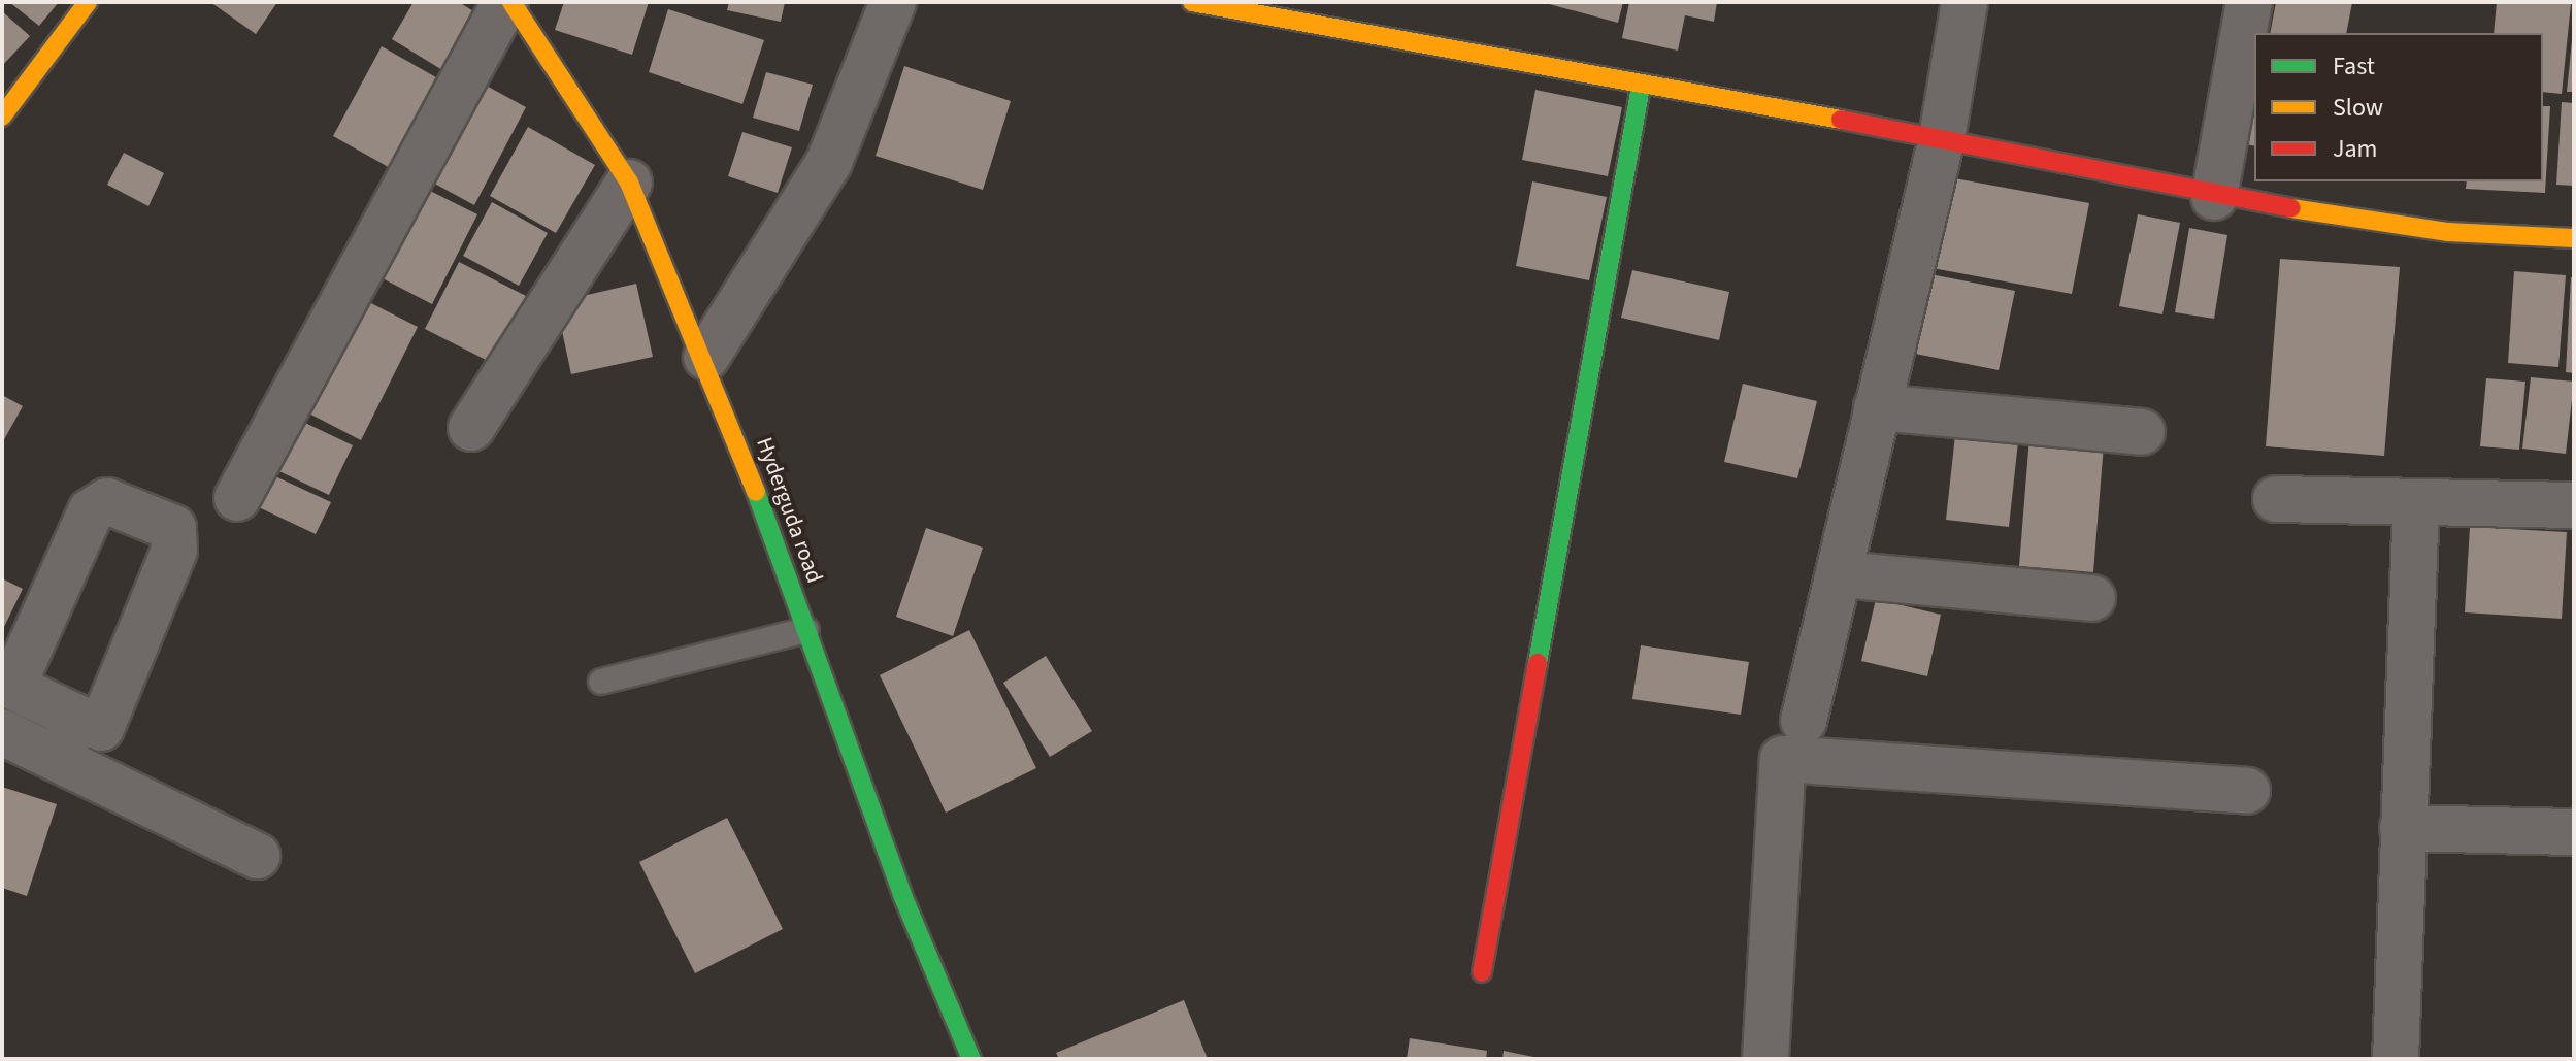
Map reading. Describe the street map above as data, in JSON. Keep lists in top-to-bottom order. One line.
{"streets":{"street":["Hyderguda road"]},"legend":["Fast","Slow","Jam"]}
